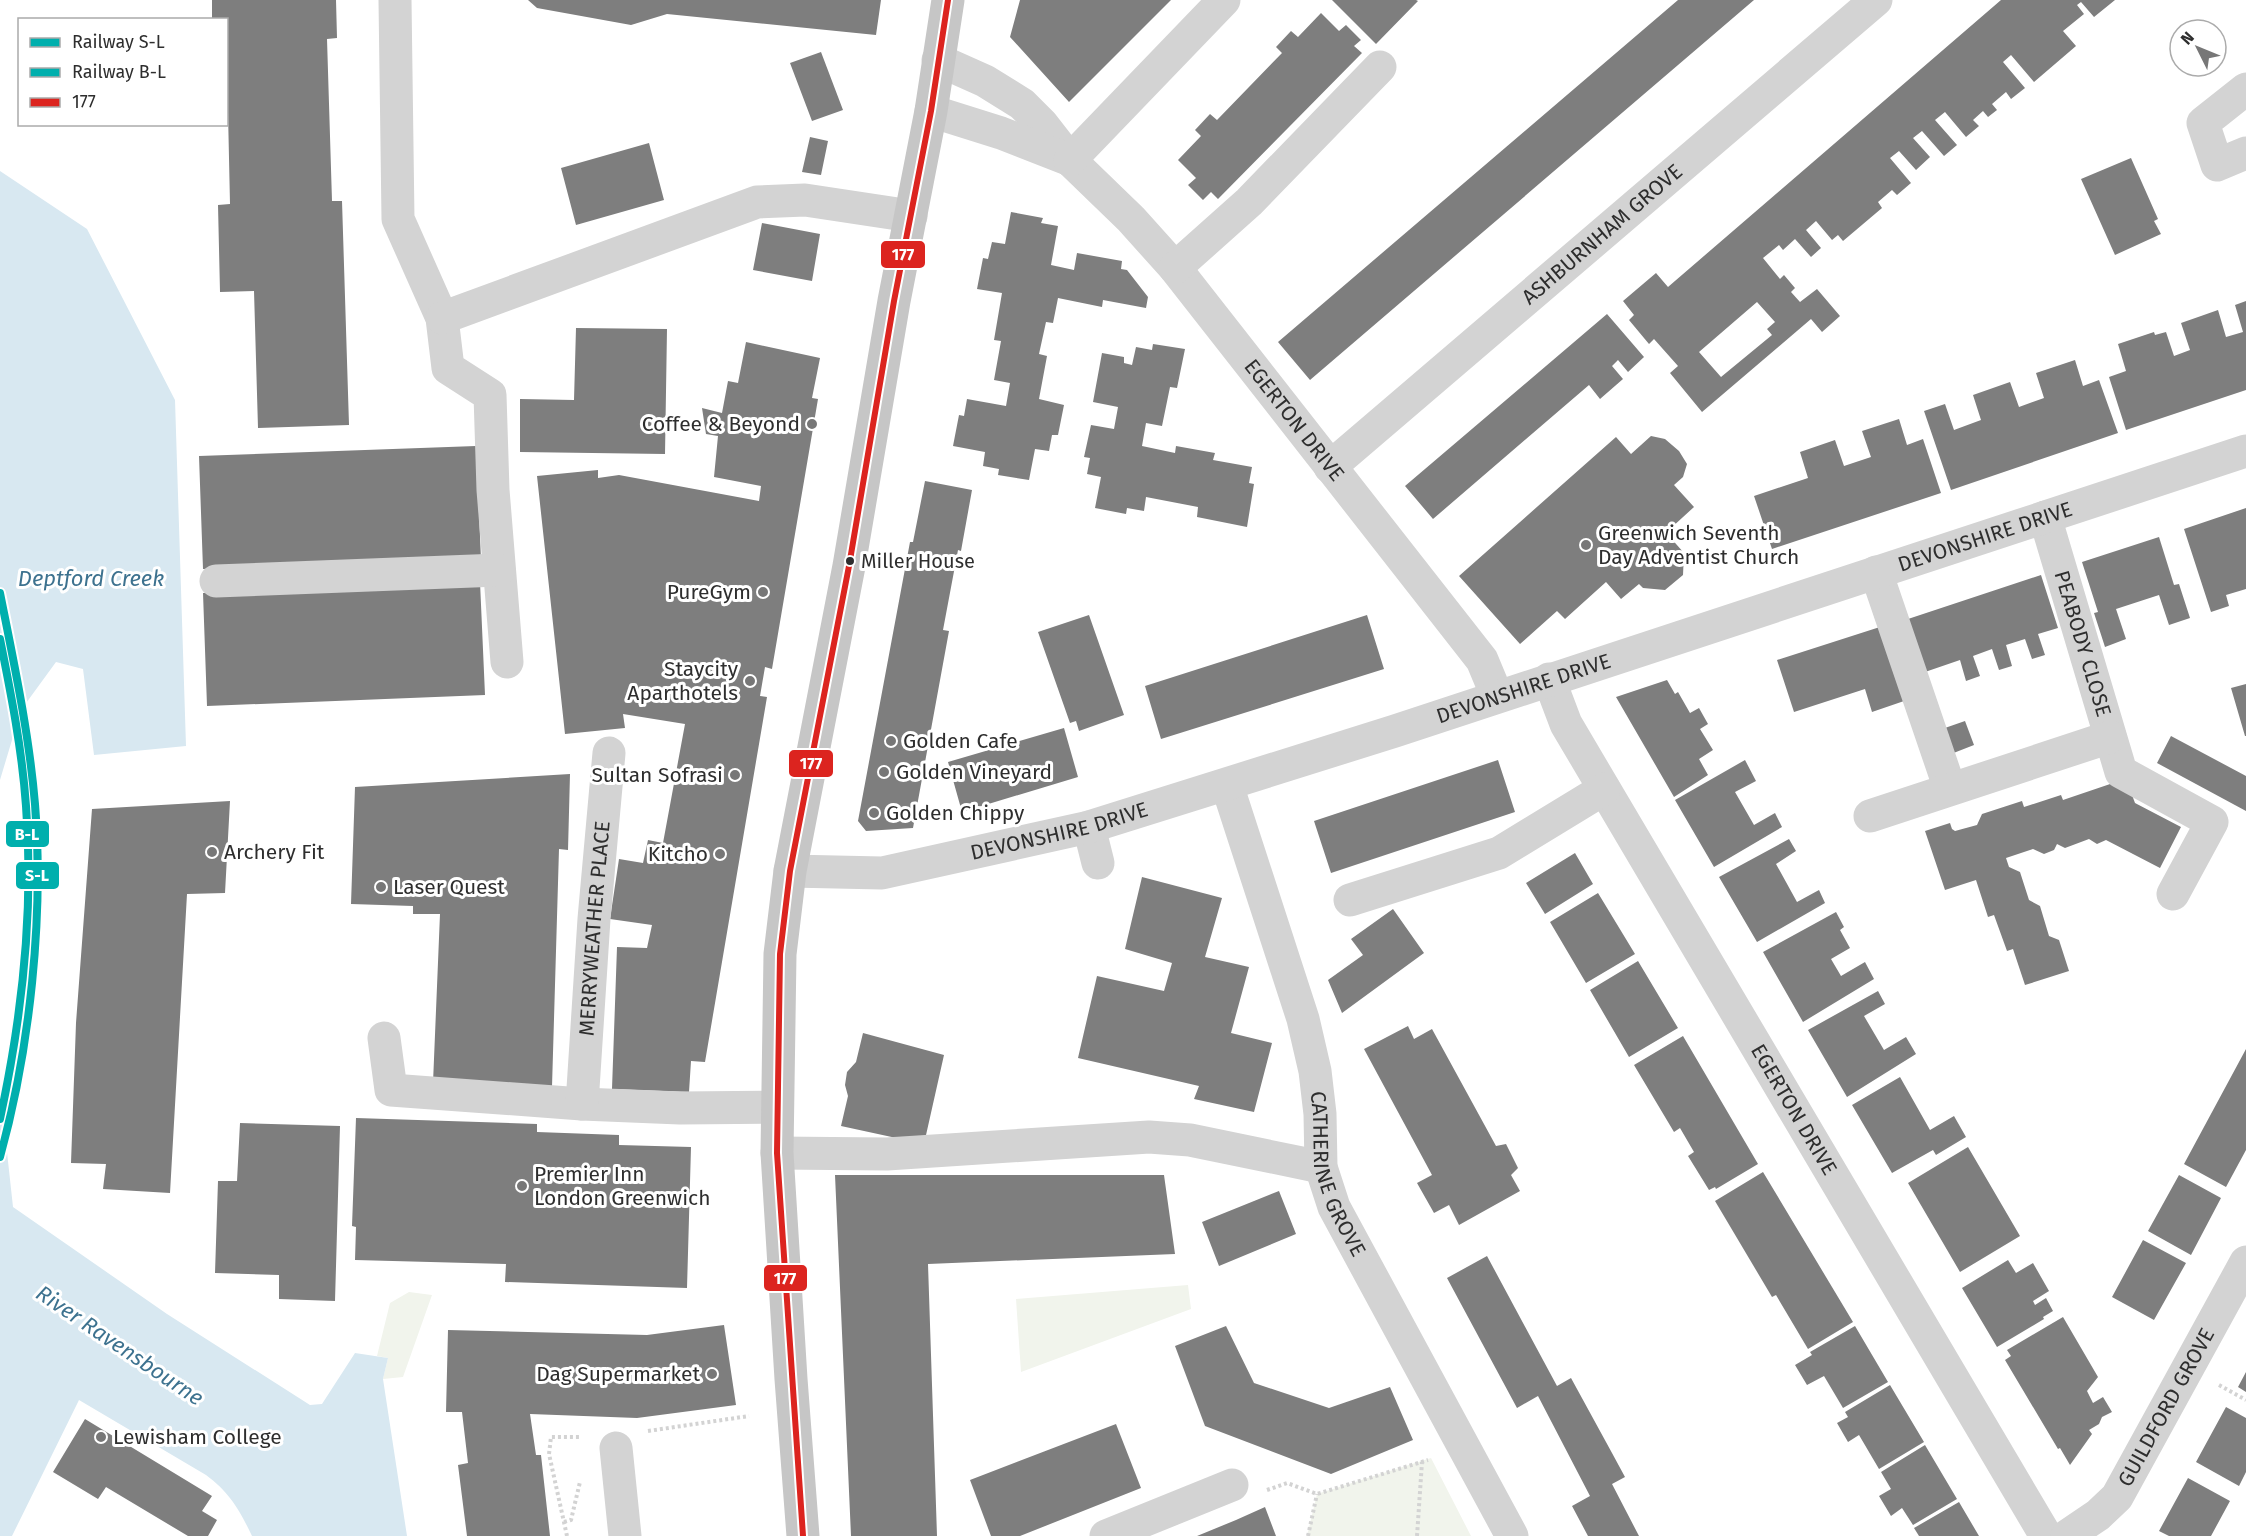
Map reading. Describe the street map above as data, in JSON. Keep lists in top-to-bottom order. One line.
{"streets":{"street":["ASHBURNHAM GROVE","EGERTON DRIVE","DEVONSHIRE DRIVE","PEABODY CLOSE","MERRYWEATHER PLACE","CATHERINE GROVE","GUILDFORD GROVE"]},"crossings":[["ASHBURNHAM GROVE","EGERTON DRIVE"],["EGERTON DRIVE","DEVONSHIRE DRIVE"],["DEVONSHIRE DRIVE","PEABODY CLOSE"],["DEVONSHIRE DRIVE","CATHERINE GROVE"]],"water":["Deptford Creek","River Ravensbourne"],"places":["Coffee & Beyond","Greenwich Seventh Day Adventist Church","Miller House","PureGym","Staycity Aparthotels","Golden Cafe","Golden Vineyard","Sultan Sofrasi","Golden Chippy","Archery Fit","Kitcho","Laser Quest","Premier Inn London Greenwich","Dag Supermarket","Lewisham College"],"lines":["transit line 177","rail line S-L","rail line B-L"],"legend":["Railway S-L","Railway B-L","177"],"north":"top left"}
